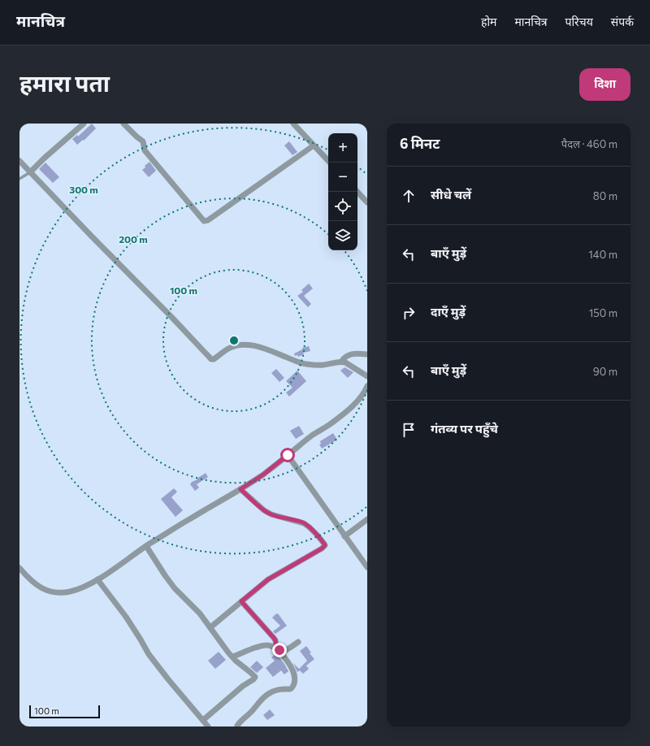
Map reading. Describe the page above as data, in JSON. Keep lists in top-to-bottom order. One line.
{"scale_bar":"100 m","page":{"header":"मानचित्र","nav":["होम","मानचित्र","परिचय","संपर्क"],"buttons":"दिशा","title":"हमारा पता","heading":["6 मिनट","पैदल · 460 m"],"map_buttons":["+","−"],"list":[["सीधे चलें","80 m"],["बाएँ मुड़ें","140 m"],["दाएँ मुड़ें","150 m"],["बाएँ मुड़ें","90 m"],"गंतव्य पर पहुँचे"],"scale":"100 m"},"rings":["300 m","200 m","100 m"]}
